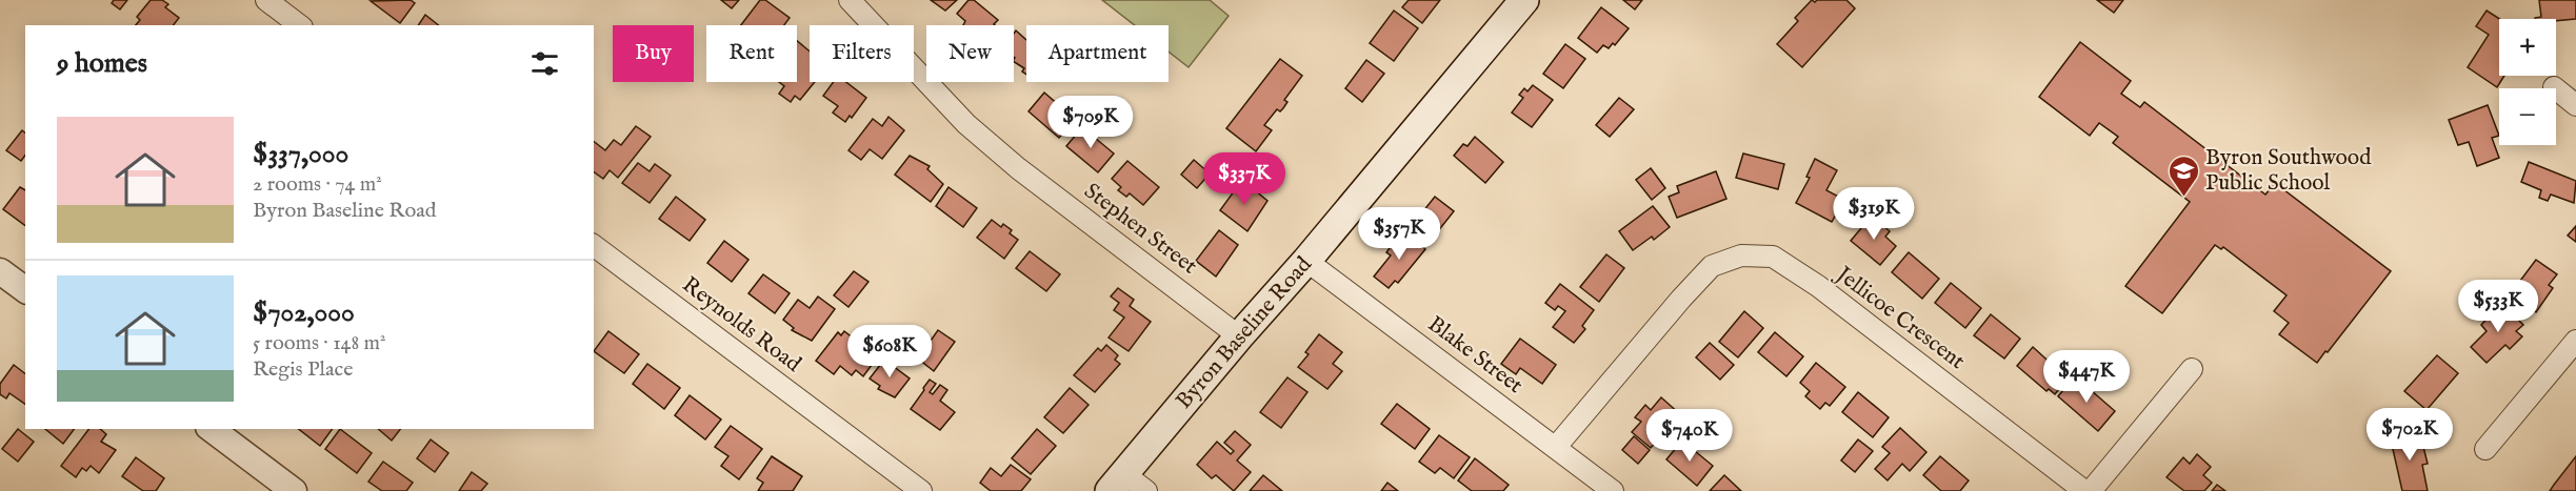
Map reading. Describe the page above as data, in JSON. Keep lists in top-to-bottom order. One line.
{"streets":{"main road":["Byron Baseline Road"],"street":["Stephen Street","Jellicoe Crescent","Reynolds Road","Blake Street"]},"crossings":[["Stephen Street","Byron Baseline Road"],["Jellicoe Crescent","Blake Street"],["Byron Baseline Road","Blake Street"]],"places":{"school or university":["Byron Southwood Public School"]},"page":{"map_buttons":["+","−"],"chip":["Buy","Rent","Filters","New","Apartment"],"heading":"9 homes","price":["$709K","$337K","$319K","$357K","$533K","$608K","$447K","$702K","$740K"],"list":[{"name":"$337,000","note":"2 rooms · 74 m² · Byron Baseline Road"},{"name":"$702,000","note":"5 rooms · 148 m² · Regis Place"}]}}
